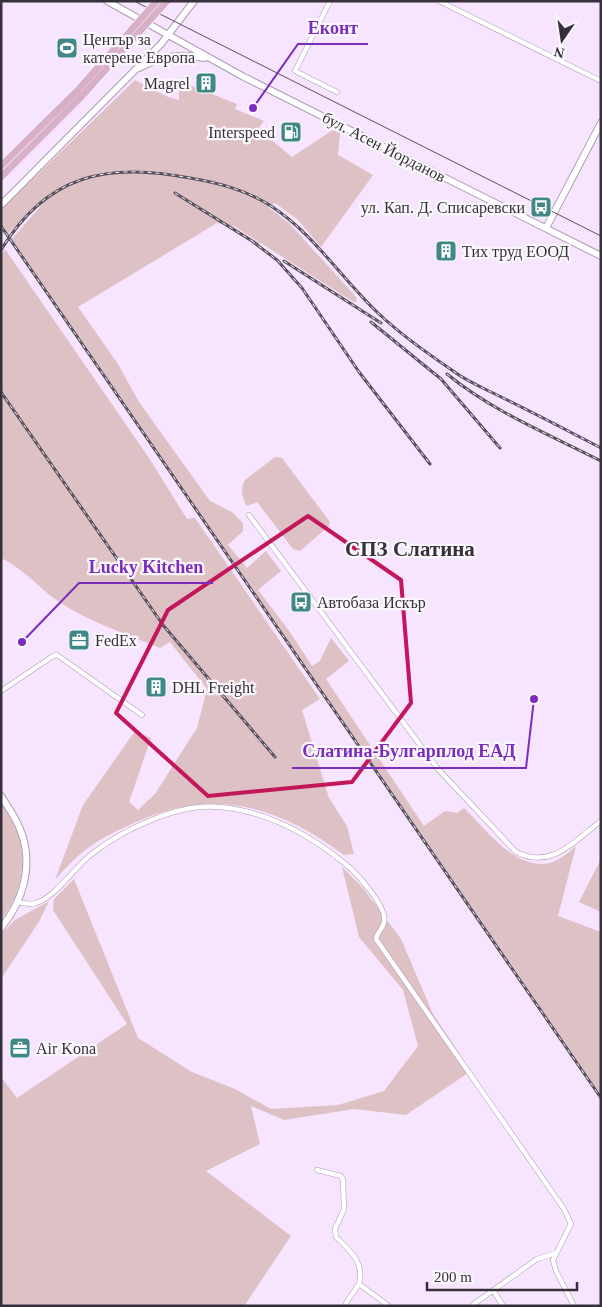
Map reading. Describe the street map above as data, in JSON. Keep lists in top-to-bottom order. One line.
{"streets":{"main road":["бул. Асен Йорданов"]},"districts":["СПЗ Слатина"],"places":{"sports":["Център за катерене Европа"],"building":["Magrel","Тих труд ЕООД","DHL Freight"],"other":["Еконт","Lucky Kitchen","Слатина-Булгарплод ЕАД"],"fuel station":["Interspeed"],"bus stop":["ул. Кап. Д. Списаревски","Автобаза Искър"],"office":["FedEx","Air Kona"]},"scale_bar":"200 m","north":"bottom"}
